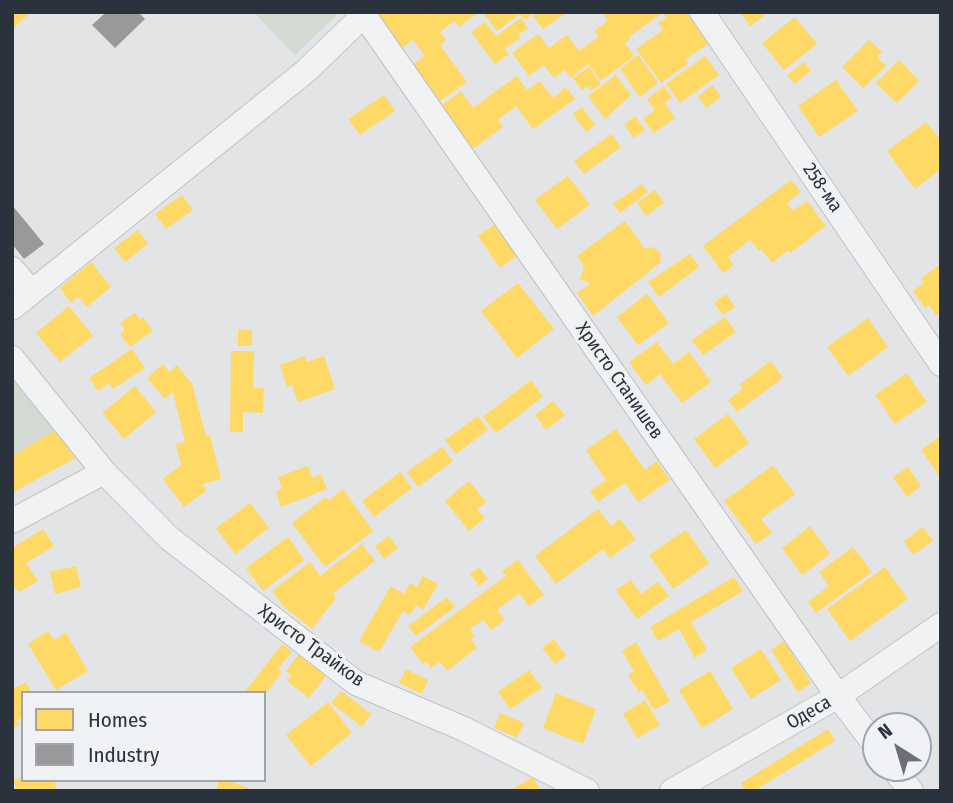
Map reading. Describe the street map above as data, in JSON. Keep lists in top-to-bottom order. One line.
{"streets":{"street":["258-ма","Христо Станишев","Христо Трайков","Одеса"]},"crossings":[["Христо Станишев","Одеса"]],"legend":["Homes","Industry"],"north":"top left"}
